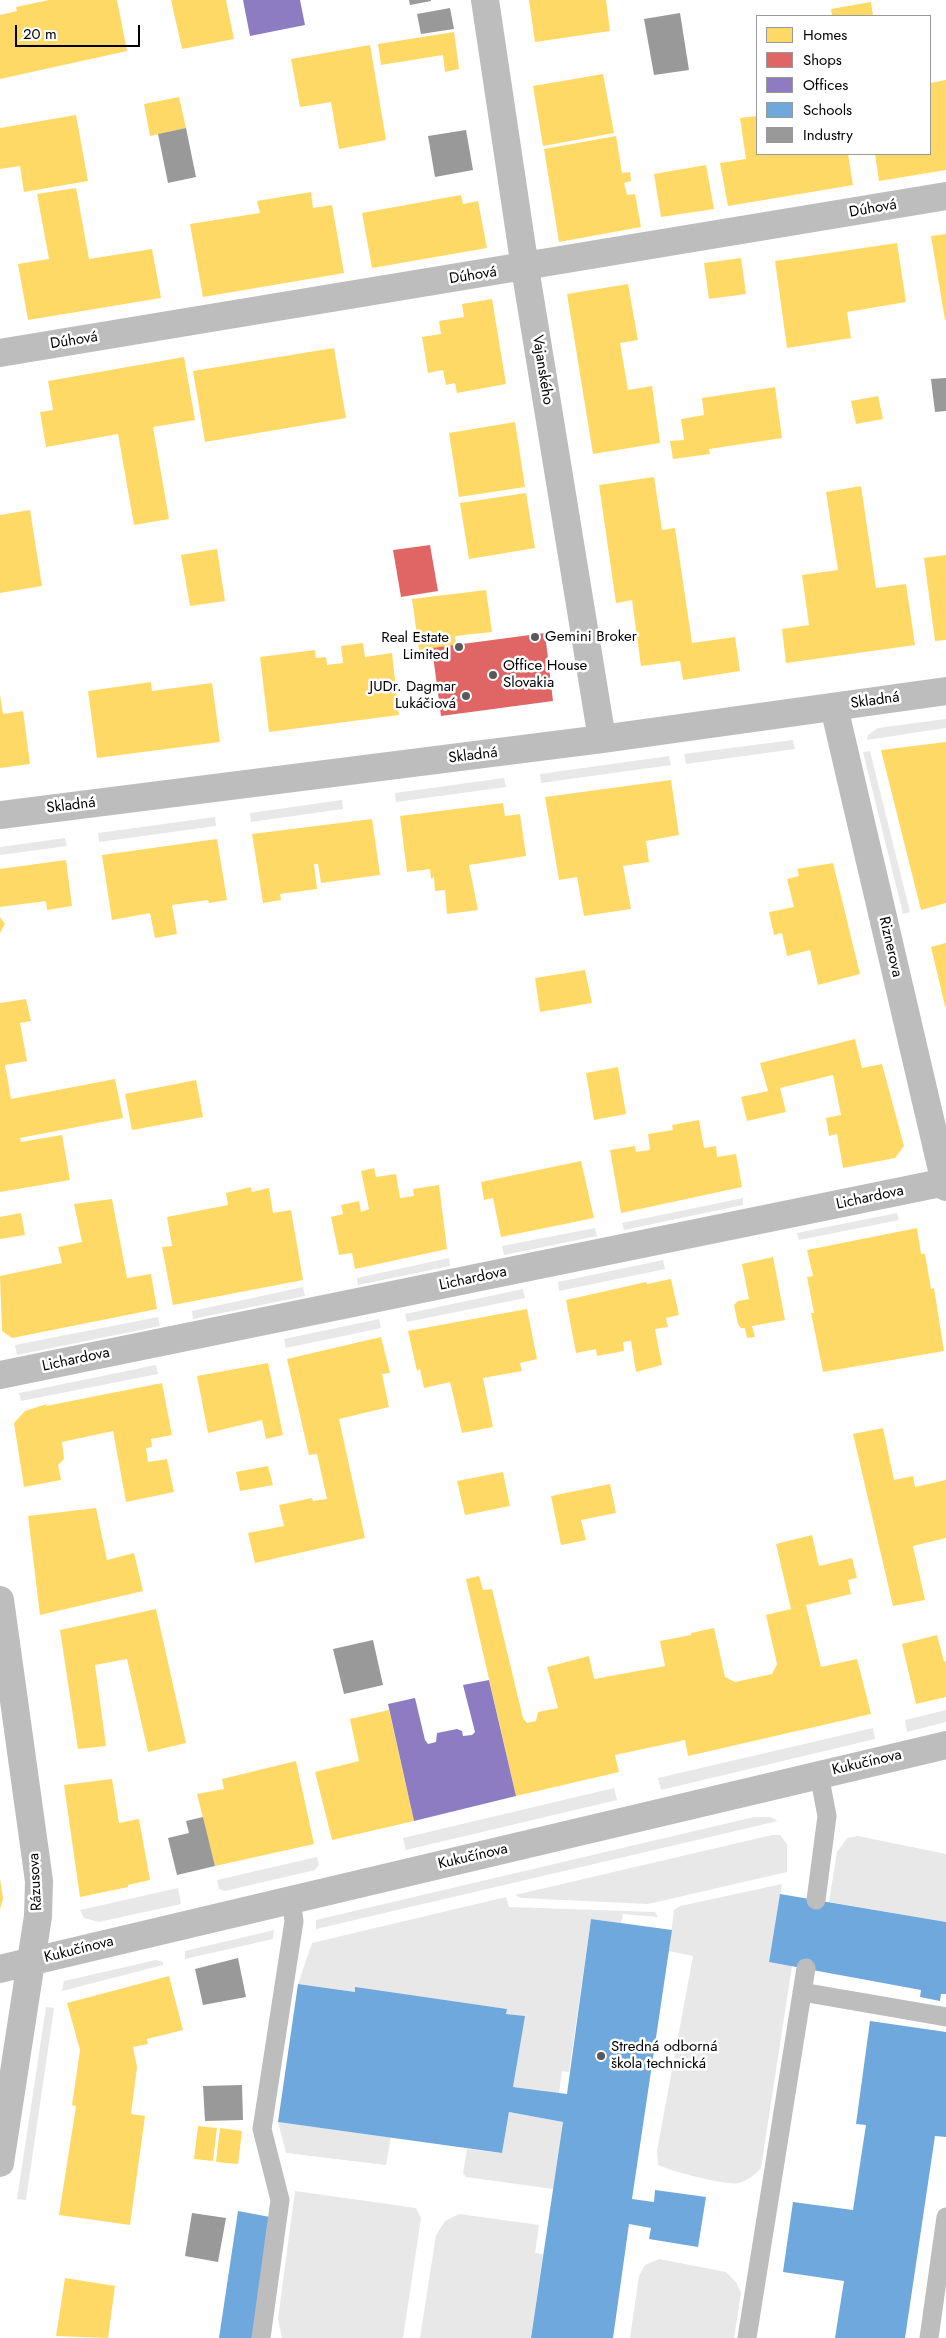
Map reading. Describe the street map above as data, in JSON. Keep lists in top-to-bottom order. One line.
{"streets":{"street":["Dúhová","Vajanského","Skladná","Riznerova","Lichardova","Kukučínova","Rázusova"]},"crossings":[["Dúhová","Vajanského"],["Vajanského","Skladná"],["Skladná","Riznerova"],["Riznerova","Lichardova"],["Kukučínova","Rázusova"]],"places":["Gemini Broker","Real Estate Limited","Office House Slovakia","JUDr. Dagmar Lukáčiová","Stredná odborná škola technická"],"legend":["Homes","Shops","Offices","Schools","Industry"],"scale_bar":"20 m"}
